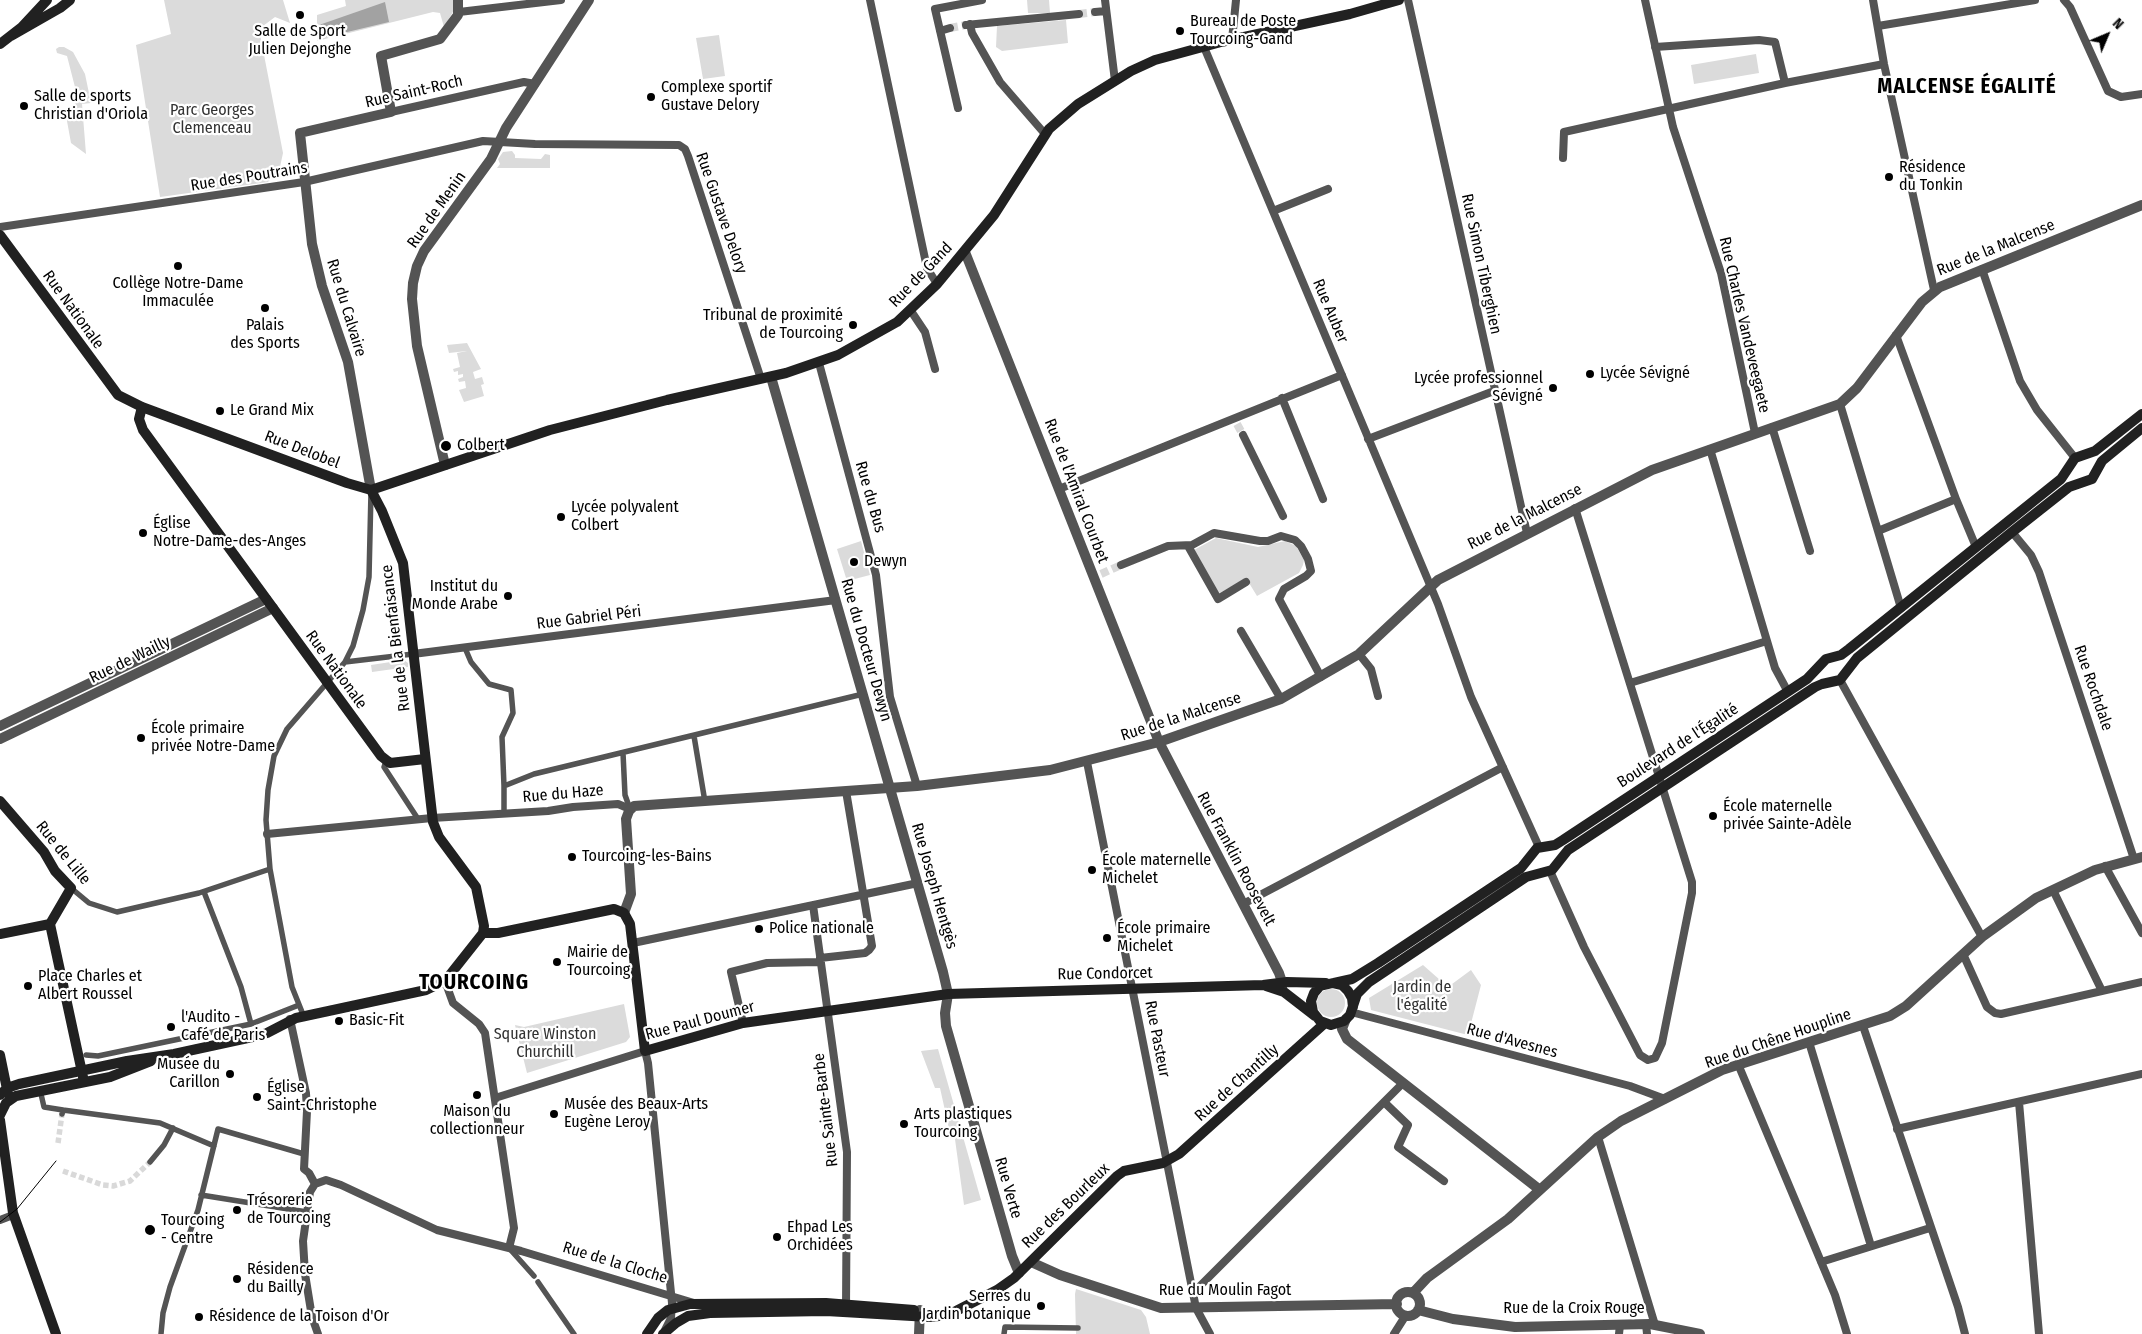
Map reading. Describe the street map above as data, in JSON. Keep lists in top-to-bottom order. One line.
{"streets":{"main road":["Rue de Gand","Rue Nationale","Rue Delobel","Rue de la Bienfaisance","Boulevard de l'Égalité","Rue de Lille","Rue Condorcet","Rue Paul Doumer","Rue de Chantilly","Rue des Bourleux","Rue de la Cloche"],"street":["Rue Saint-Roch","Rue des Poutrains","Rue de Menin","Rue Gustave Delory","Rue de la Malcense","Rue Simon Tiberghien","Rue du Calvaire","Rue Auber","Rue Charles Vandeveegaete","Rue de l'Amiral Courbet","Rue du Bus","Rue Gabriel Péri","Rue du Docteur Dewyn","Rue de Wailly","Rue Rochdale","Rue du Haze","Rue Franklin Roosevelt","Rue Joseph Hentgès","Rue Pasteur","Rue du Chêne Houpline","Rue d'Avesnes","Rue Sainte-Barbe","Rue Verte","Rue du Moulin Fagot","Rue de la Croix Rouge"]},"crossings":[["Rue Saint-Roch","Rue de Menin"],["Rue Saint-Roch","Rue du Calvaire"],["Rue des Poutrains","Rue de Menin"],["Rue des Poutrains","Rue Gustave Delory"],["Rue des Poutrains","Rue du Calvaire"],["Rue de Menin","Rue Gustave Delory"],["Rue de Menin","Rue de Gand"],["Rue Gustave Delory","Rue de Gand"],["Rue Gustave Delory","Rue du Docteur Dewyn"],["Rue de la Malcense","Rue Simon Tiberghien"],["Rue de la Malcense","Rue Auber"],["Rue de la Malcense","Rue Charles Vandeveegaete"],["Rue de la Malcense","Rue de l'Amiral Courbet"],["Rue de la Malcense","Rue du Bus"],["Rue de la Malcense","Rue du Docteur Dewyn"],["Rue de la Malcense","Rue du Haze"],["Rue de la Malcense","Rue Franklin Roosevelt"],["Rue de la Malcense","Rue Joseph Hentgès"],["Rue de la Malcense","Rue Pasteur"],["Rue de Gand","Rue du Calvaire"],["Rue de Gand","Rue Auber"],["Rue de Gand","Rue Delobel"],["Rue de Gand","Rue de l'Amiral Courbet"],["Rue de Gand","Rue du Bus"],["Rue de Gand","Rue de la Bienfaisance"],["Rue de Gand","Rue du Docteur Dewyn"],["Rue du Calvaire","Rue Delobel"],["Rue du Calvaire","Rue de la Bienfaisance"],["Rue Nationale","Rue Delobel"],["Rue Nationale","Rue de Wailly"],["Rue Auber","Boulevard de l'Égalité"],["Rue Delobel","Rue de la Bienfaisance"],["Rue de l'Amiral Courbet","Rue Franklin Roosevelt"],["Rue Gabriel Péri","Rue de la Bienfaisance"],["Rue Gabriel Péri","Rue du Docteur Dewyn"],["Rue du Docteur Dewyn","Rue du Haze"],["Rue du Docteur Dewyn","Rue Joseph Hentgès"],["Rue Rochdale","Rue du Chêne Houpline"],["Boulevard de l'Égalité","Rue Condorcet"],["Boulevard de l'Égalité","Rue d'Avesnes"],["Boulevard de l'Égalité","Rue de Chantilly"],["Rue du Haze","Rue Joseph Hentgès"],["Rue Franklin Roosevelt","Rue Condorcet"],["Rue Joseph Hentgès","Rue Condorcet"],["Rue Joseph Hentgès","Rue Paul Doumer"],["Rue Joseph Hentgès","Rue Verte"],["Rue Condorcet","Rue Paul Doumer"],["Rue Condorcet","Rue Pasteur"],["Rue Condorcet","Rue d'Avesnes"],["Rue Condorcet","Rue de Chantilly"],["Rue Condorcet","Rue Verte"],["Rue Paul Doumer","Rue Sainte-Barbe"],["Rue Paul Doumer","Rue Verte"],["Rue Pasteur","Rue de Chantilly"],["Rue Pasteur","Rue des Bourleux"],["Rue Pasteur","Rue du Moulin Fagot"],["Rue du Chêne Houpline","Rue d'Avesnes"],["Rue du Chêne Houpline","Rue du Moulin Fagot"],["Rue du Chêne Houpline","Rue de la Croix Rouge"],["Rue d'Avesnes","Rue de Chantilly"],["Rue de Chantilly","Rue des Bourleux"],["Rue Sainte-Barbe","Rue de la Cloche"],["Rue Verte","Rue des Bourleux"],["Rue des Bourleux","Rue du Moulin Fagot"],["Rue du Moulin Fagot","Rue de la Croix Rouge"]],"districts":["MALCENSE ÉGALITÉ","TOURCOING"],"parks":["Parc Georges Clemenceau","Jardin de l'égalité","Square Winston Churchill"],"places":["Salle de Sport Julien Dejonghe","Bureau de Poste Tourcoing-Gand","Complexe sportif Gustave Delory","Salle de sports Christian d'Oriola","Résidence du Tonkin","Collège Notre-Dame Immaculée","Palais des Sports","Tribunal de proximité de Tourcoing","Lycée Sévigné","Lycée professionnel Sévigné","Le Grand Mix","Colbert","Lycée polyvalent Colbert","Église Notre-Dame-des-Anges","Dewyn","Institut du Monde Arabe","École primaire privée Notre-Dame","École maternelle privée Sainte-Adèle","Tourcoing-les-Bains","École maternelle Michelet","Police nationale","École primaire Michelet","Mairie de Tourcoing","Place Charles et Albert Roussel","Basic-Fit","l'Audito - Café de Paris","Musée du Carillon","Maison du collectionneur","Église Saint-Christophe","Musée des Beaux-Arts Eugène Leroy","Arts plastiques Tourcoing","Trésorerie de Tourcoing","Tourcoing - Centre","Ehpad Les Orchidées","Résidence du Bailly","Serres du Jardin botanique","Résidence de la Toison d'Or"],"north":"top right"}
